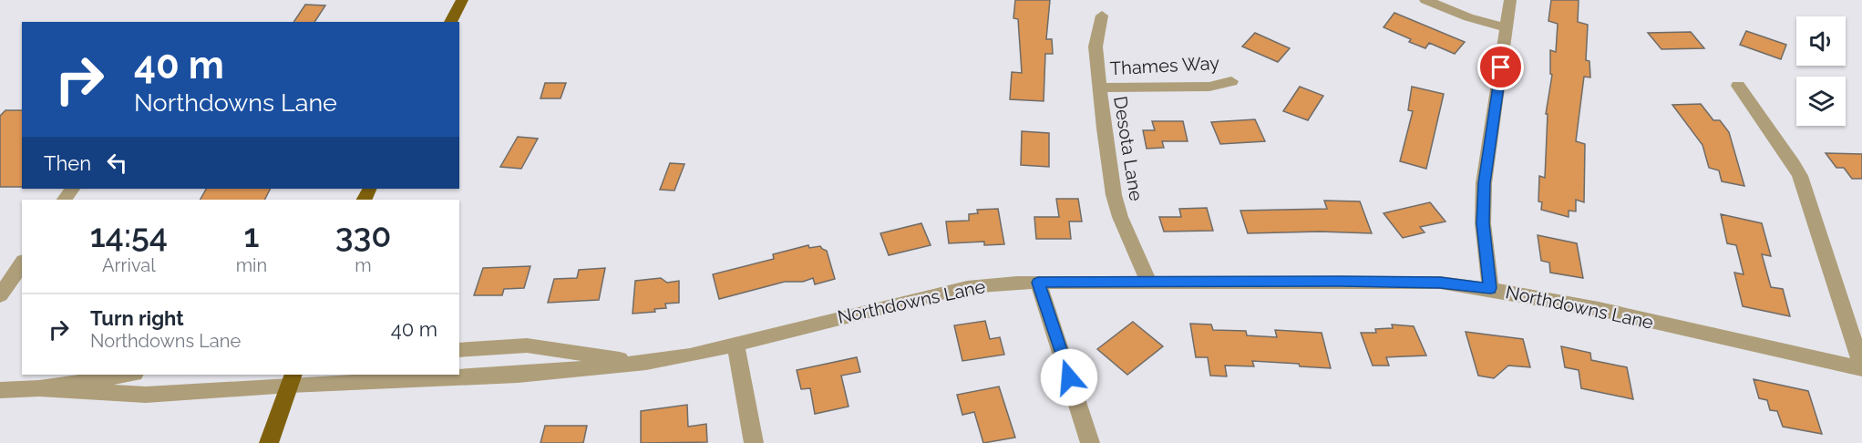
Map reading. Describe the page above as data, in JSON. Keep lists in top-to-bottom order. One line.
{"streets":{"street":["Thames Way","Desota Lane","Northdowns Lane"]},"crossings":[["Thames Way","Desota Lane"],["Desota Lane","Northdowns Lane"]],"page":{"turn":["40 m","Northdowns Lane"],"then":"Then","eta":["14:54","Arrival","1","min","330","m"],"list":[{"name":"Turn right","note":"Northdowns Lane","value":"40 m"}]}}
